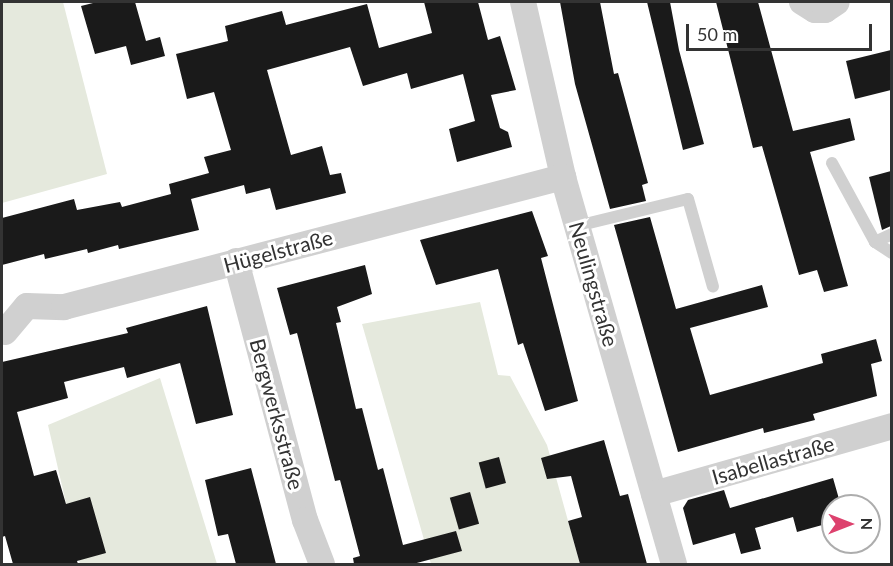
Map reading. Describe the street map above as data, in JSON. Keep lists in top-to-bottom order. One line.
{"streets":{"street":["Hügelstraße","Neulingstraße","Bergwerksstraße","Isabellastraße"]},"crossings":[["Hügelstraße","Neulingstraße"],["Hügelstraße","Bergwerksstraße"],["Neulingstraße","Isabellastraße"]],"scale_bar":"50 m","north":"right"}
